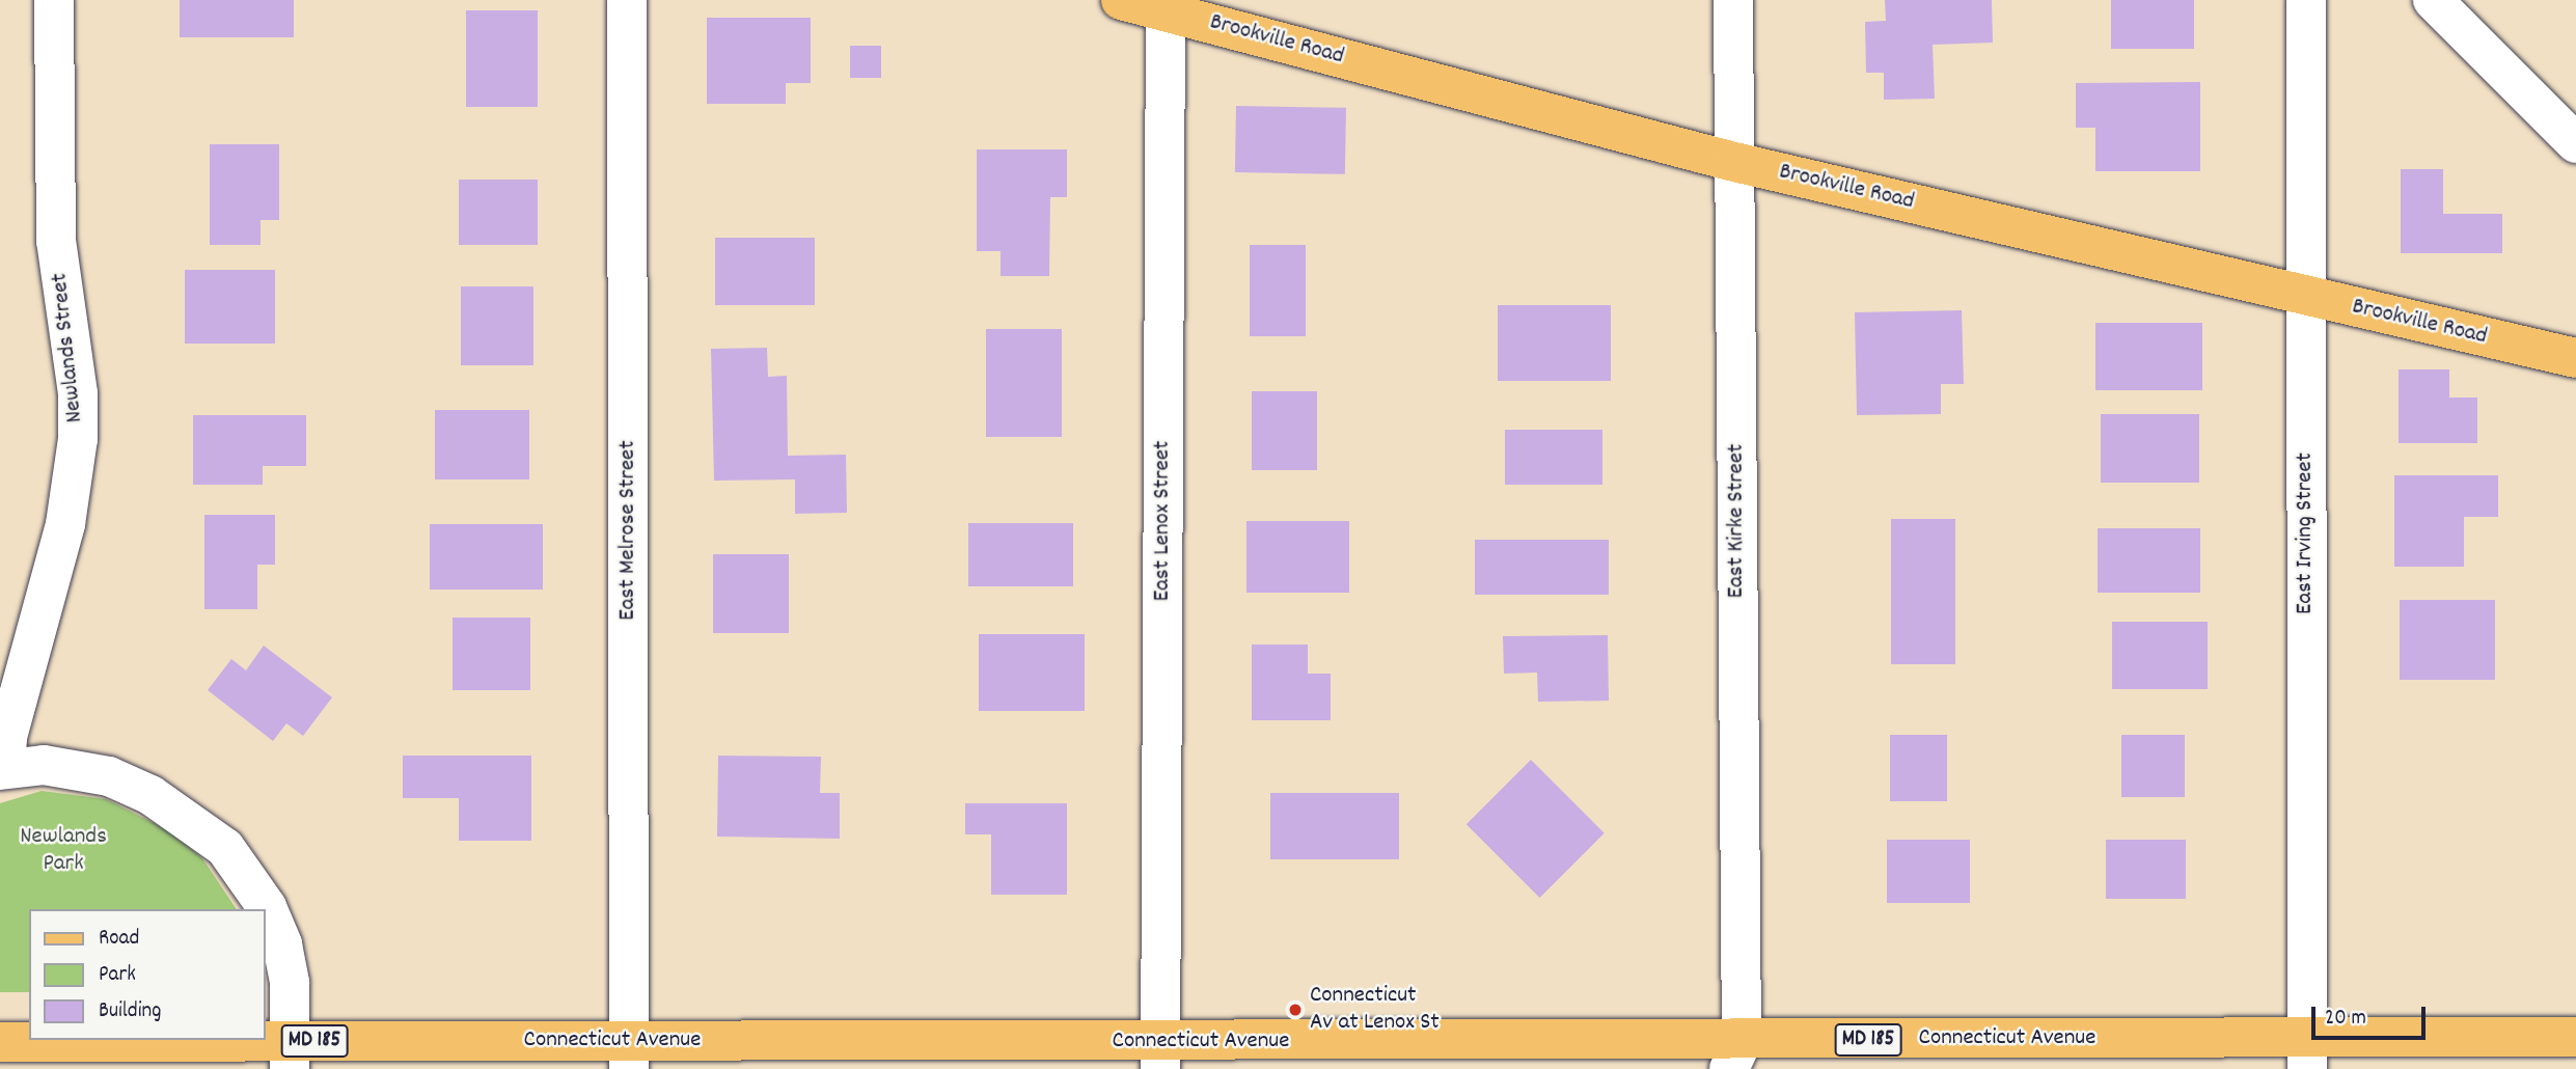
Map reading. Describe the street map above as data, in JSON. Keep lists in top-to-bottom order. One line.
{"streets":{"main road":["Brookville Road","Connecticut Avenue","MD 185"],"street":["Newlands Street","East Lenox Street","East Kirke Street","East Melrose Street","East Irving Street"]},"crossings":[["Brookville Road","East Lenox Street"],["Brookville Road","East Kirke Street"],["Brookville Road","East Irving Street"],["East Lenox Street","Connecticut Avenue"],["East Kirke Street","Connecticut Avenue"],["East Melrose Street","Connecticut Avenue"],["East Irving Street","Connecticut Avenue"]],"parks":["Newlands Park"],"places":["Connecticut Av at Lenox St"],"legend":["Road","Park","Building"],"scale_bar":"20 m"}
